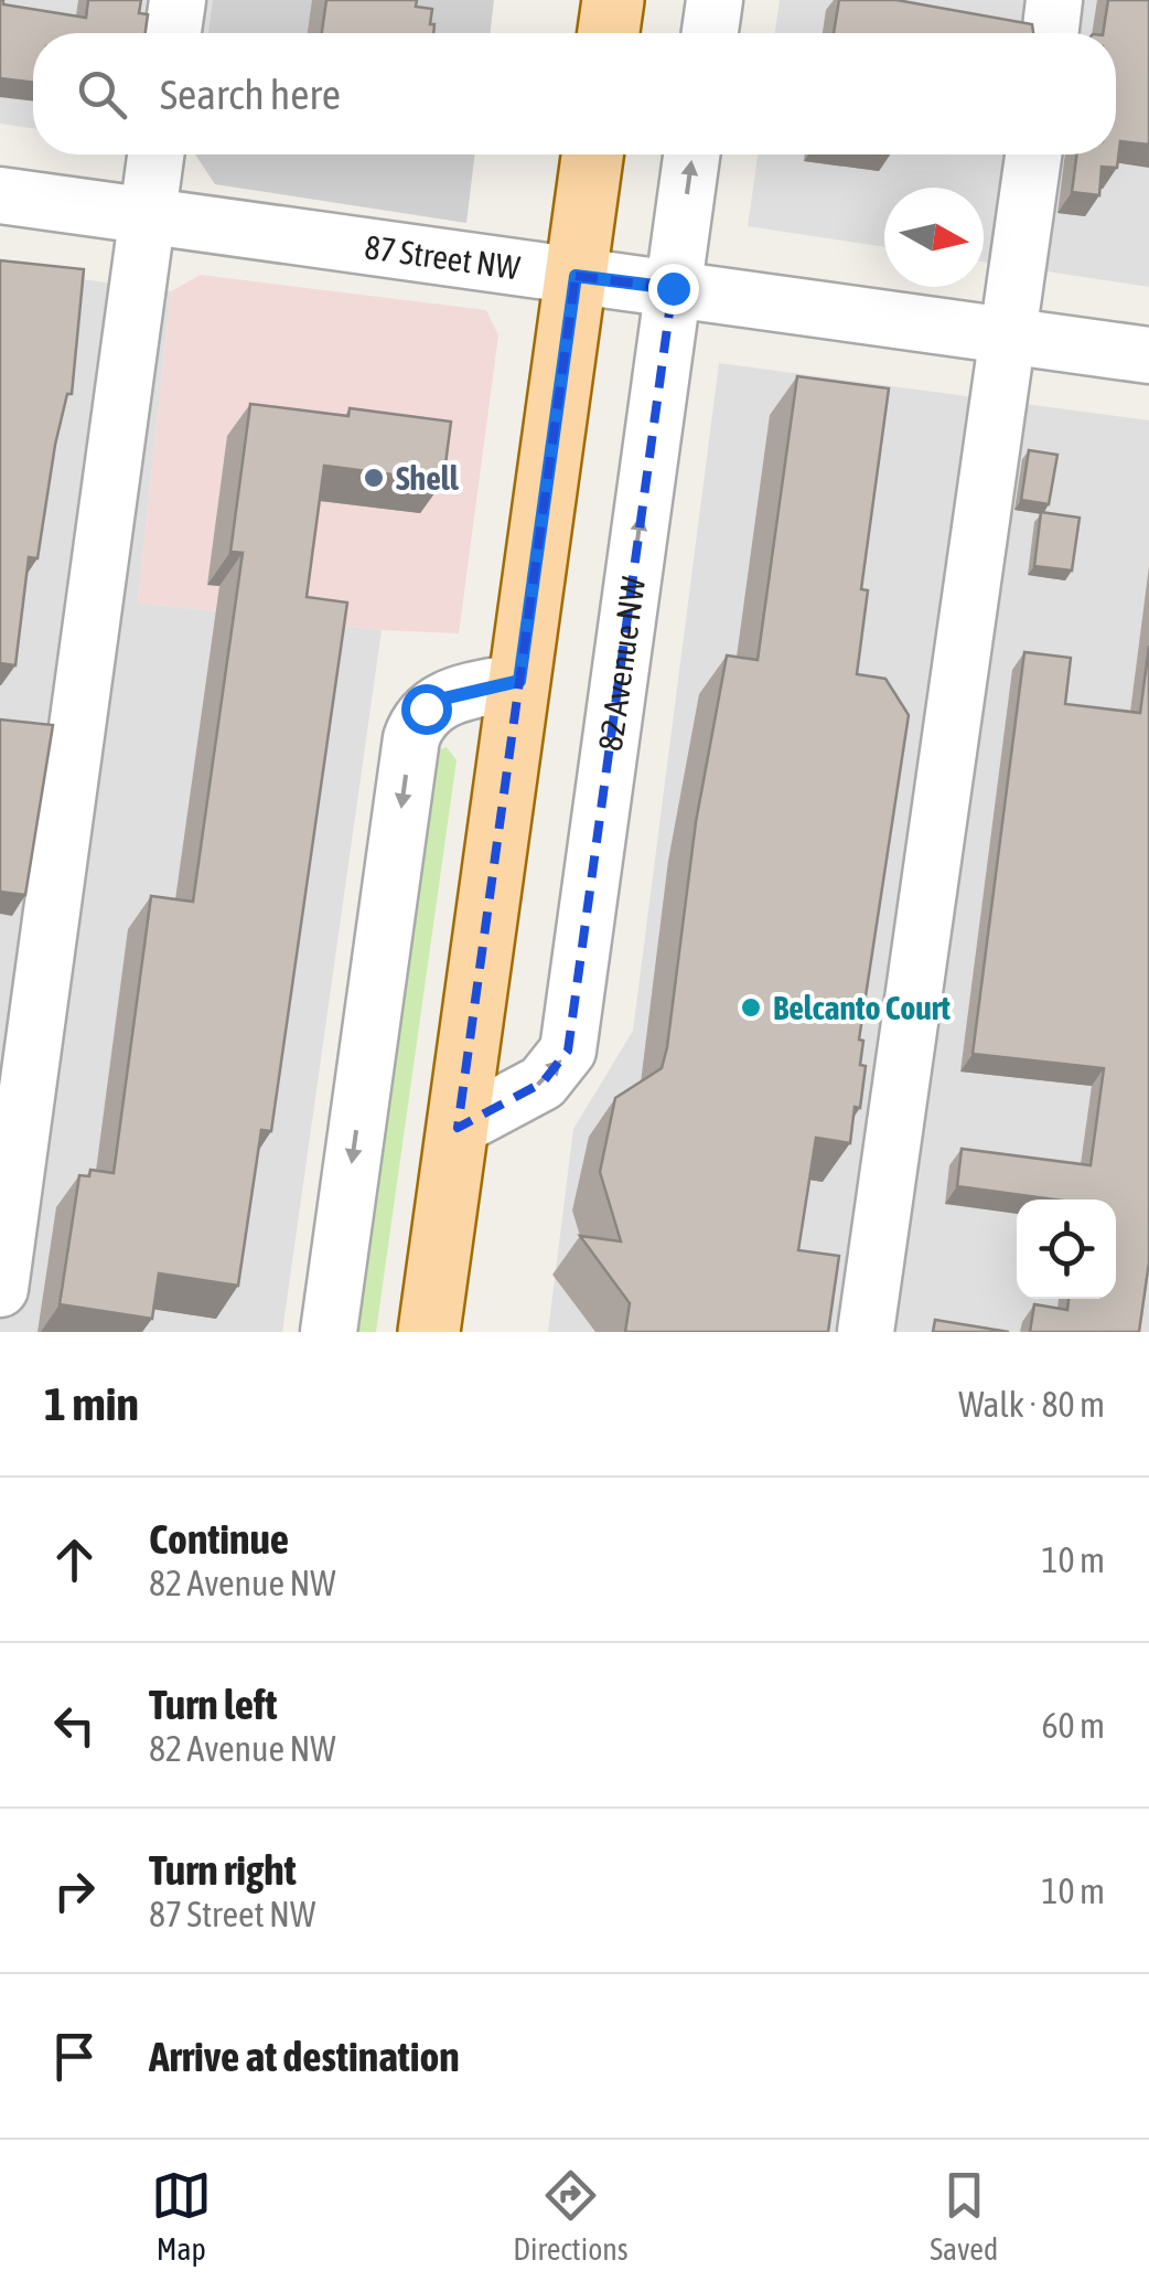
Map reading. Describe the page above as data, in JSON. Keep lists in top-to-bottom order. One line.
{"streets":{"street":["87 Street NW","82 Avenue NW"]},"crossings":[["87 Street NW","82 Avenue NW"]],"places":["Shell","Belcanto Court"],"north":"right","page":{"search":"Search here","heading":["1 min","Walk · 80 m"],"list":[["Continue","82 Avenue NW","10 m"],["Turn left","82 Avenue NW","60 m"],["Turn right","87 Street NW","10 m"],"Arrive at destination"],"nav":["Map","Directions","Saved"]}}
